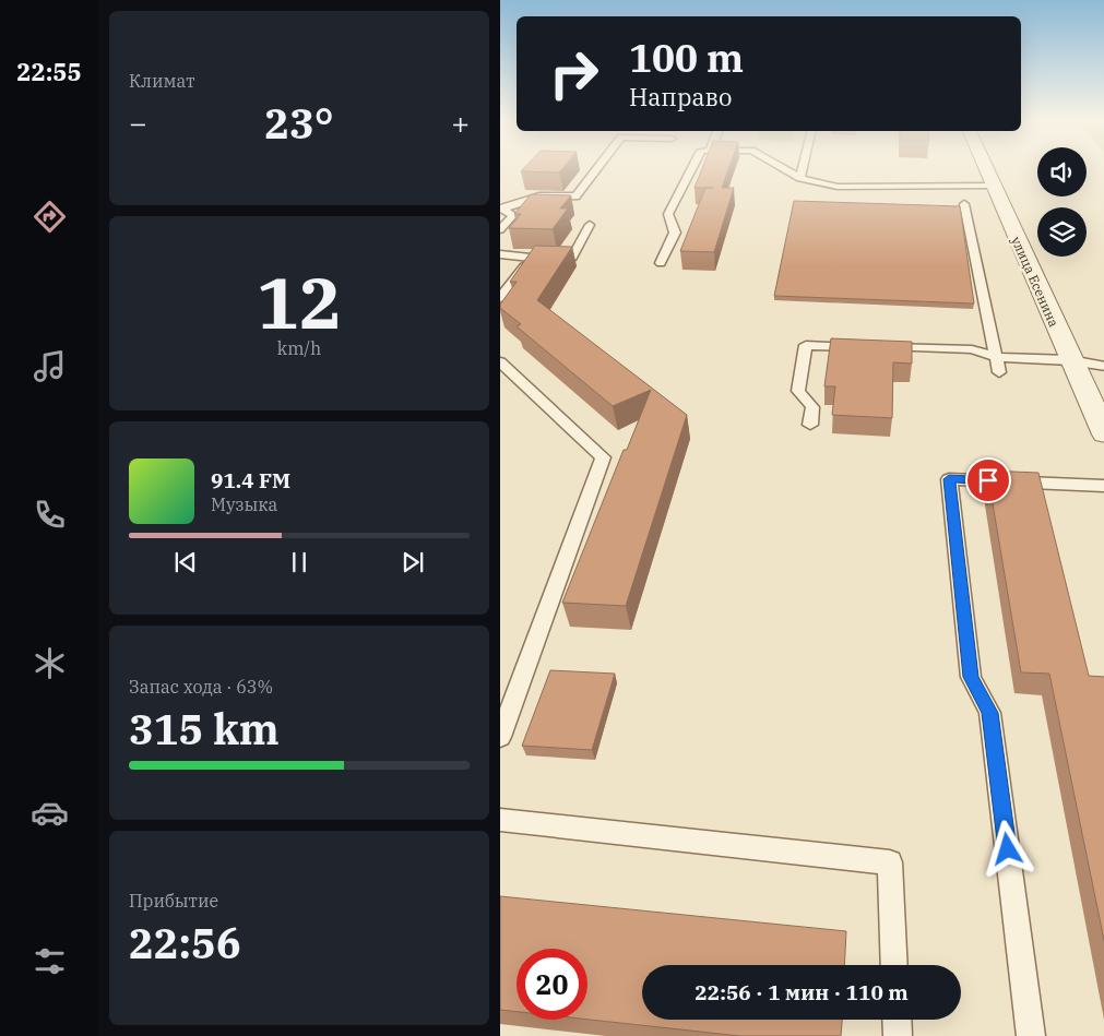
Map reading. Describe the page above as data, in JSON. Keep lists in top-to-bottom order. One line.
{"streets":{"street":["улица Есенина"]},"page":{"tabs":"22:55","tile":["Климат",["12","km/h"],["Запас хода · 63%","315 km"],["Прибытие","22:56"]],"turn":["100 m","Направо"],"heat":["−","23°","+"],"song":["91.4 FM","Музыка"],"limit":"20","trip":"22:56 · 1 мин · 110 m"}}
